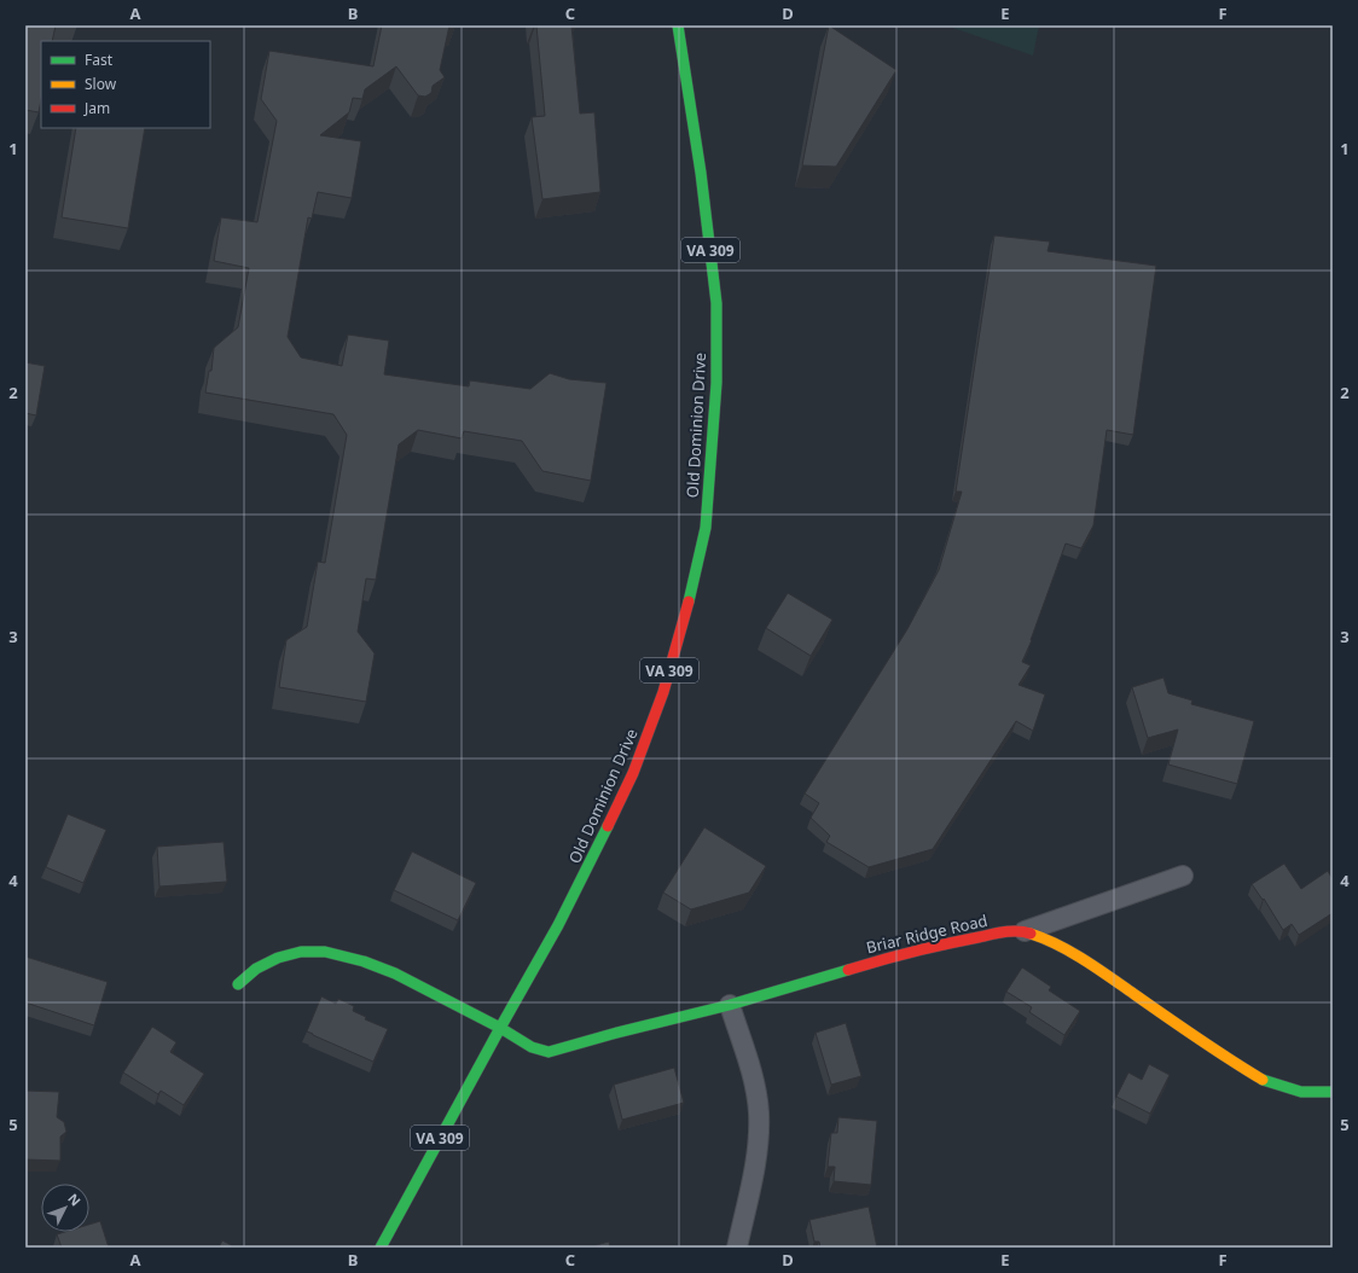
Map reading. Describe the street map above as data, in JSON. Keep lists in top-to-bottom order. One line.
{"streets":{"main road":["VA 309","Old Dominion Drive","Briar Ridge Road"]},"crossings":[["Old Dominion Drive","Briar Ridge Road"]],"legend":["Fast","Slow","Jam"],"north":"top right","grid":{"columns":["A","B","C","D","E","F"],"rows":["1","2","3","4","5"]}}
